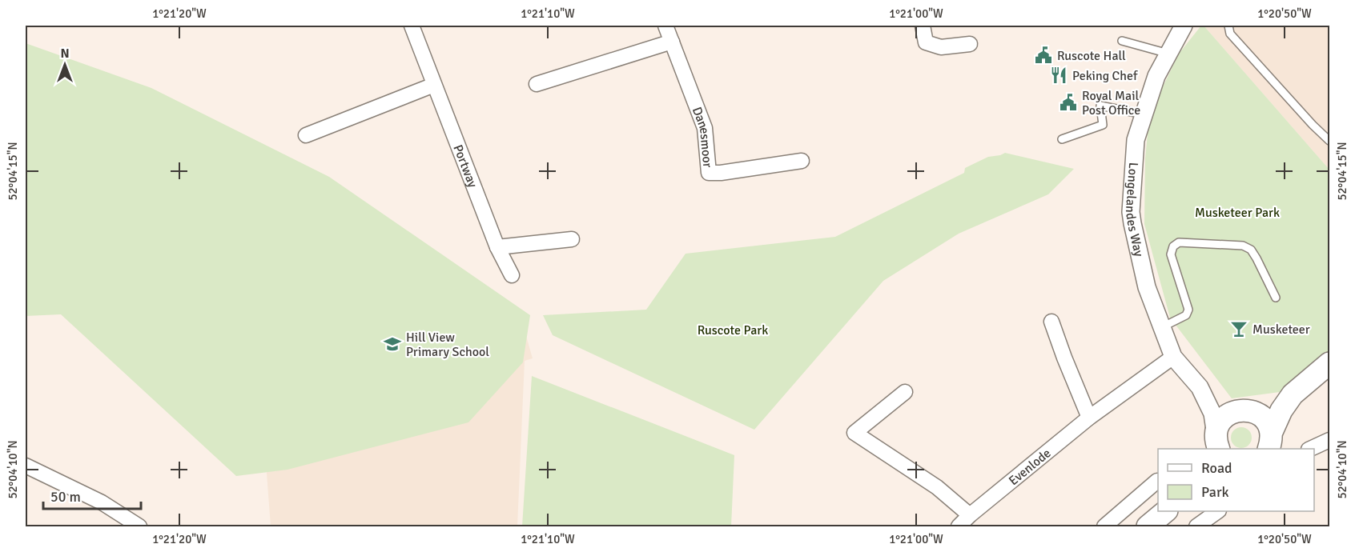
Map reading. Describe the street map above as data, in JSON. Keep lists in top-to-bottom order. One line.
{"streets":{"street":["Danesmoor","Portway","Longelandes Way","Evenlode"]},"crossings":[["Longelandes Way","Evenlode"]],"parks":["Musketeer Park","Ruscote Park"],"places":{"public building":["Ruscote Hall","Royal Mail Post Office"],"restaurant":["Peking Chef"],"bar":["Musketeer"],"school or university":["Hill View Primary School"]},"legend":["Road","Park"],"scale_bar":"50 m","north":"top","coordinates":["1°21'20\"W","1°21'10\"W","1°21'00\"W","1°20'50\"W","52°04'15\"N","52°04'10\"N"]}
